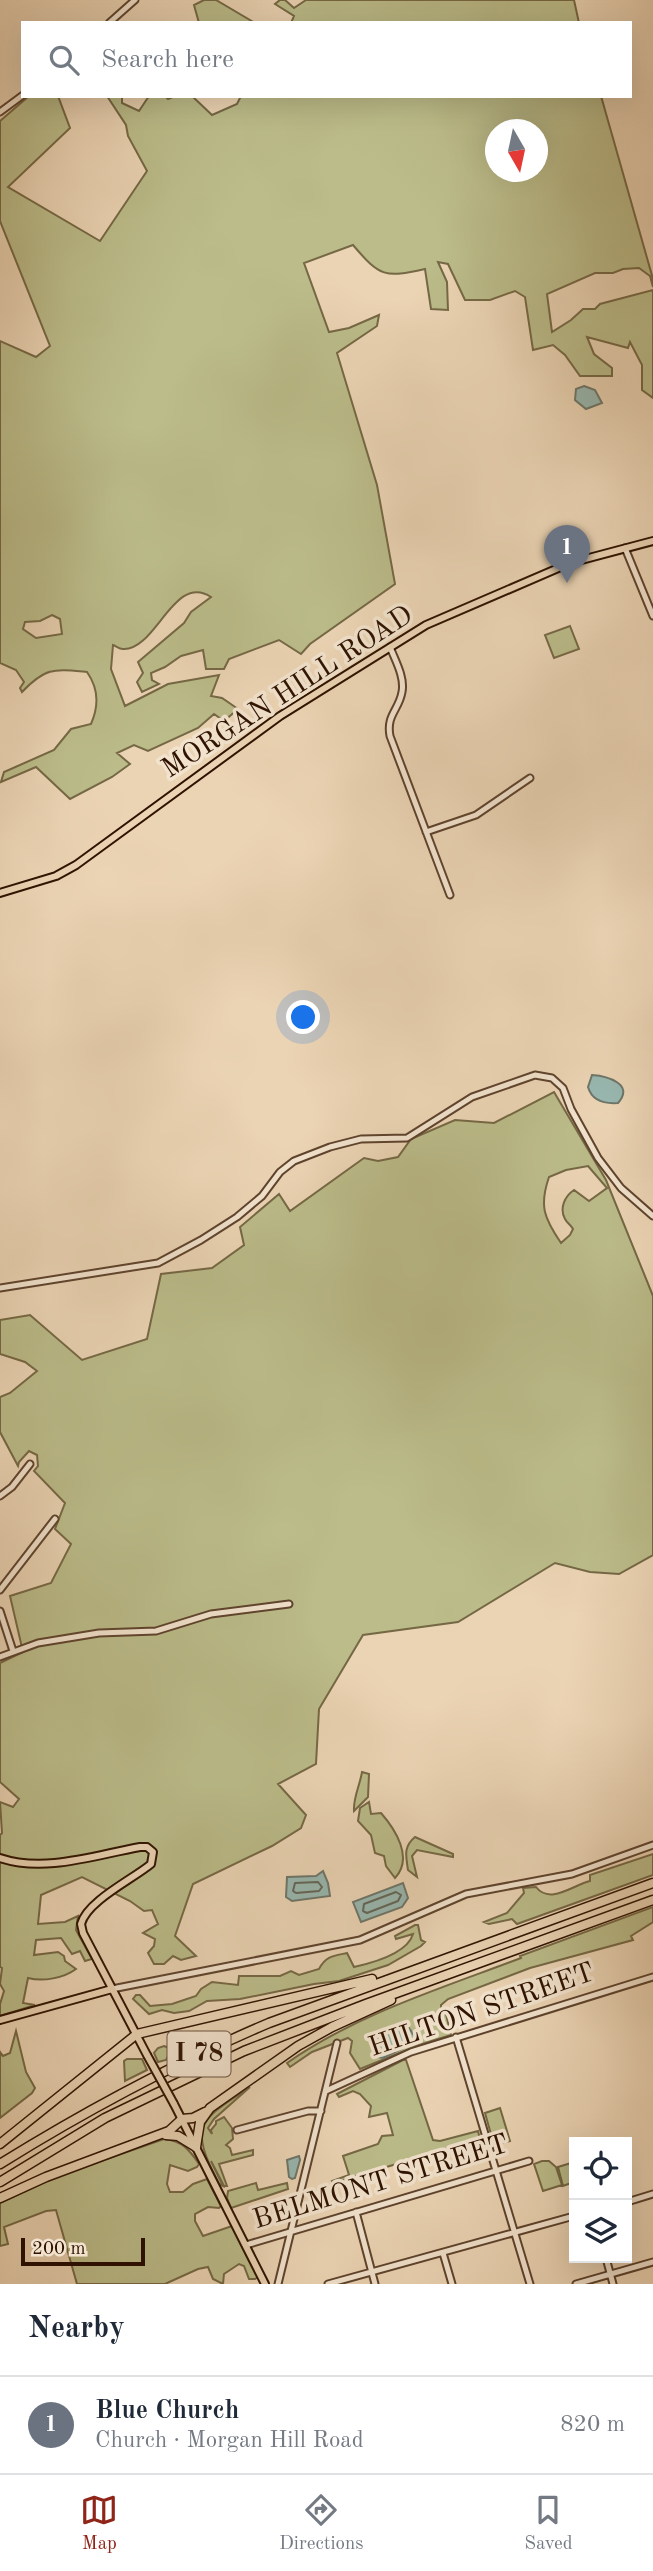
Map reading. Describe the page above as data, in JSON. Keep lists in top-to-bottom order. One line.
{"streets":{"highway":["I 78"],"main road":["MORGAN HILL ROAD"],"street":["HILTON STREET","BELMONT STREET"]},"scale_bar":"200 m","north":"bottom","page":{"search":"Search here","pins":"1","scale":"200 m","heading":"Nearby","list":[{"mark":"1","name":"Blue Church","note":"Church · Morgan Hill Road","value":"820 m"}],"nav":["Map","Directions","Saved"]}}
